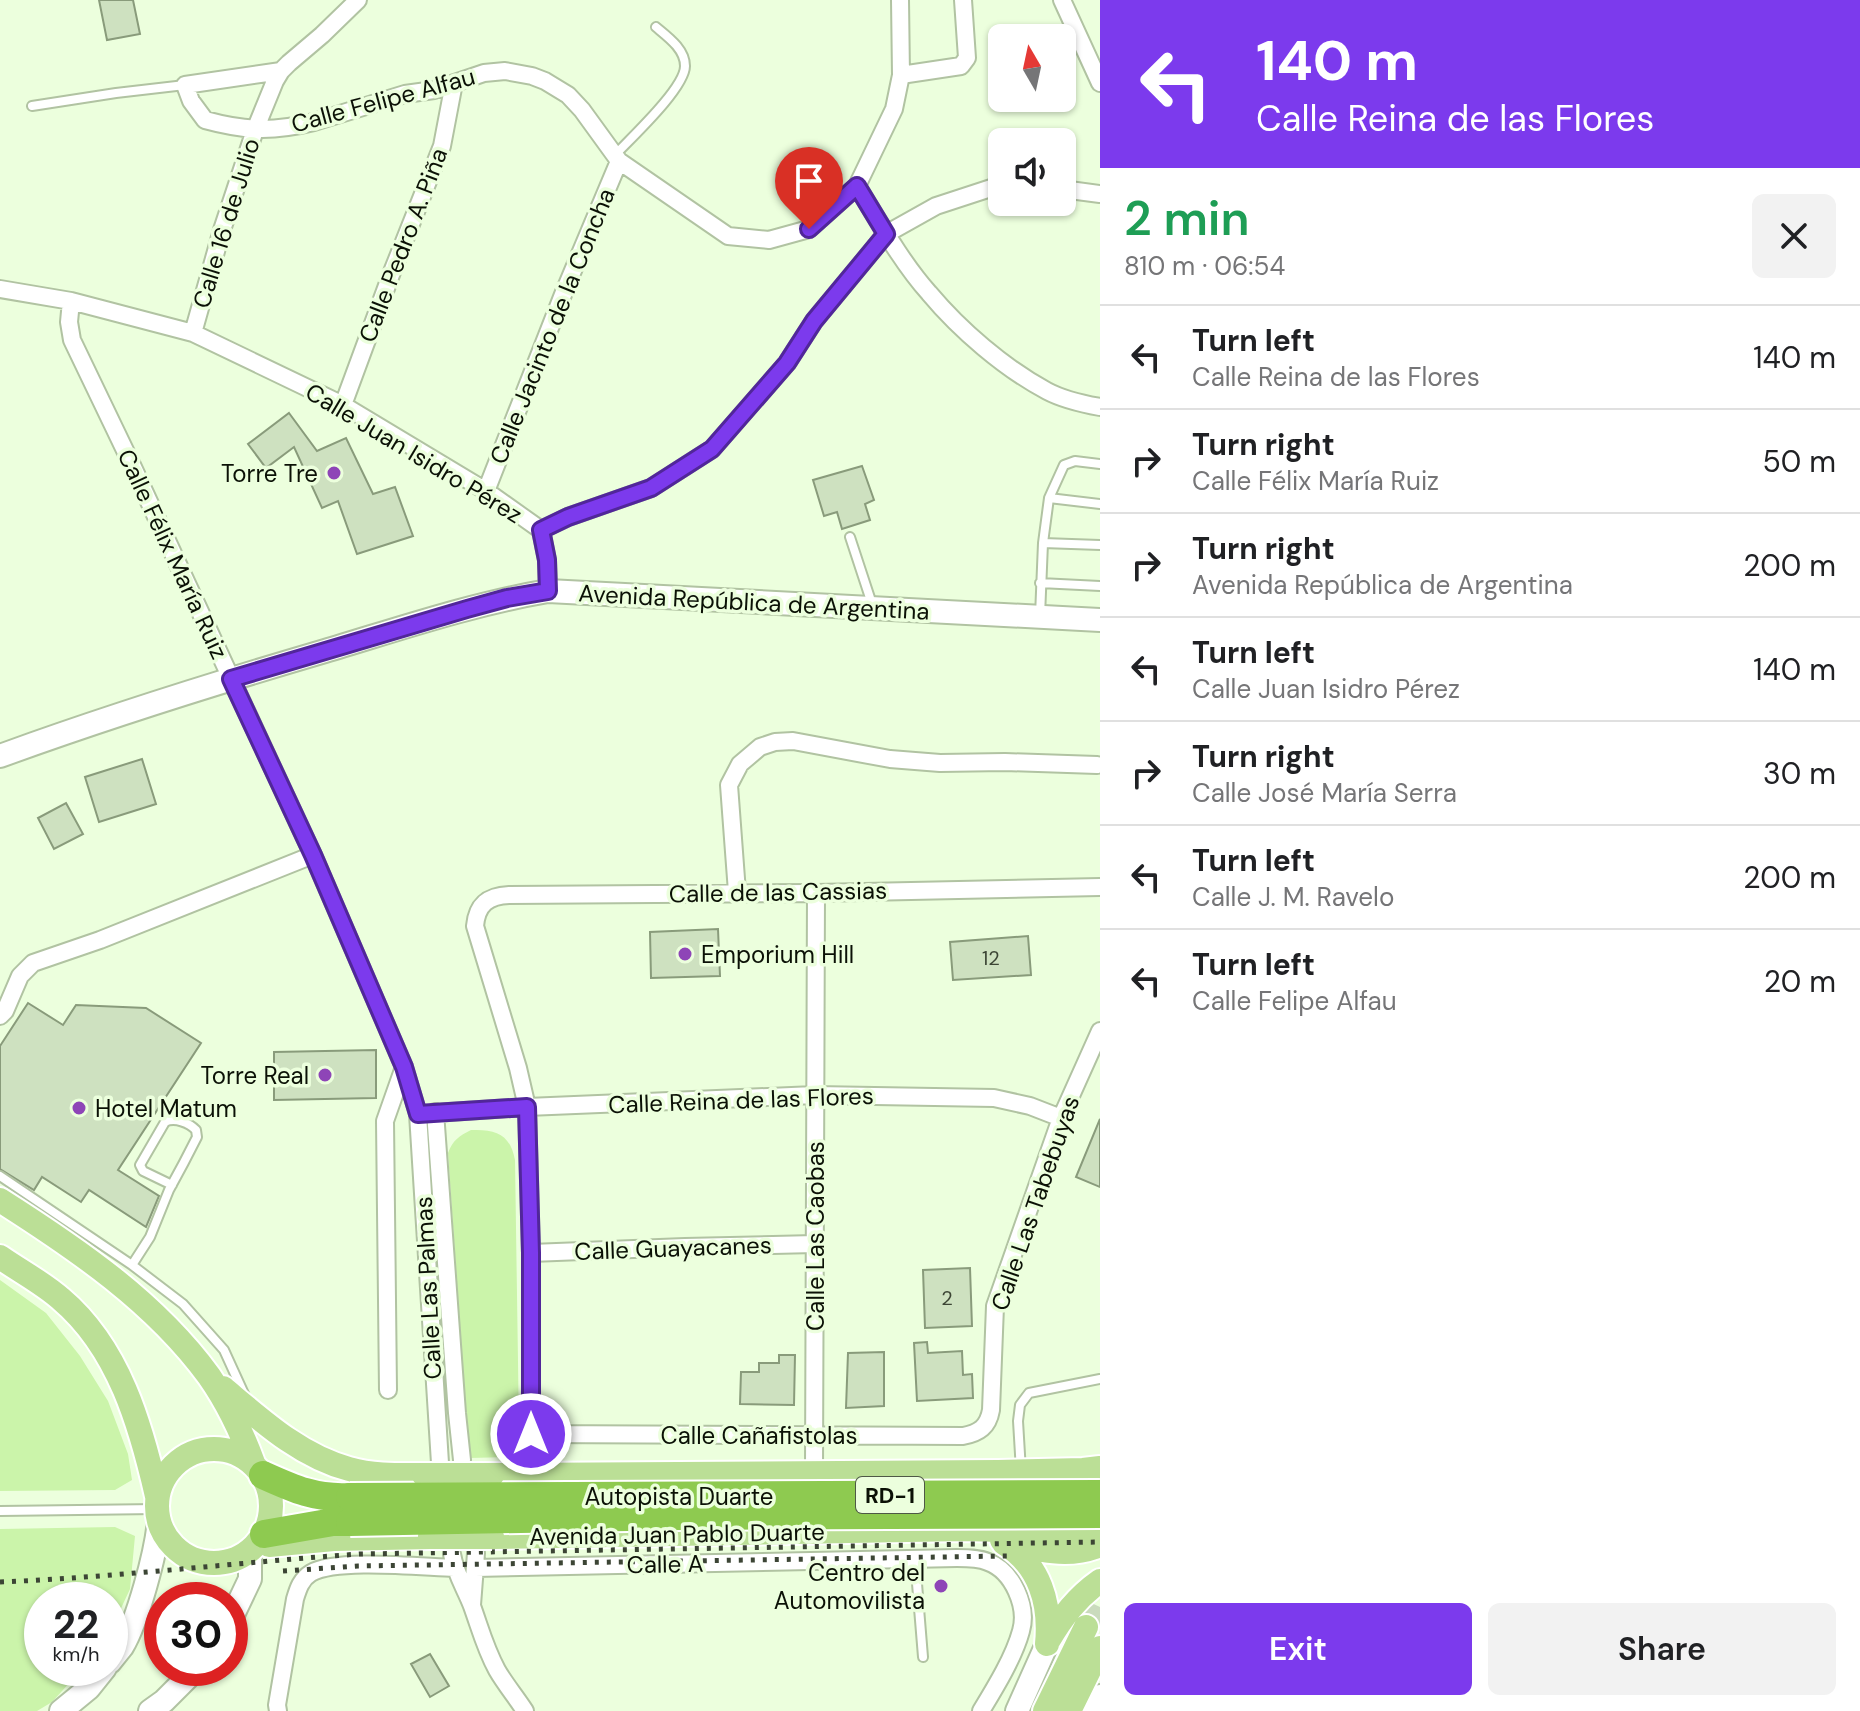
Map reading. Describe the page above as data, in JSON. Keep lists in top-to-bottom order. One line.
{"streets":{"highway":["RD-1","Autopista Duarte"],"main road":["Avenida República de Argentina","Avenida Juan Pablo Duarte"],"street":["Calle Felipe Alfau","Calle 16 de Julio","Calle Pedro A. Piña","Calle Jacinto de la Concha","Calle Juan Isidro Pérez","Calle Félix María Ruiz","Calle de las Cassias","Calle Reina de las Flores","Calle Las Tabebuyas","Calle Las Caobas","Calle Guayacanes","Calle Las Palmas","Calle Cañafistolas","Calle A"]},"crossings":[["Calle Felipe Alfau","Calle 16 de Julio"],["Calle Felipe Alfau","Calle Pedro A. Piña"],["Calle Felipe Alfau","Calle Jacinto de la Concha"],["Calle 16 de Julio","Calle Juan Isidro Pérez"],["Calle Pedro A. Piña","Calle Juan Isidro Pérez"],["Calle Jacinto de la Concha","Calle Juan Isidro Pérez"],["Calle Juan Isidro Pérez","Calle Félix María Ruiz"],["Calle Juan Isidro Pérez","Avenida República de Argentina"],["Calle Félix María Ruiz","Avenida República de Argentina"],["Calle Félix María Ruiz","Calle Reina de las Flores"],["Calle Félix María Ruiz","Calle Las Palmas"],["Calle de las Cassias","Calle Reina de las Flores"],["Calle de las Cassias","Calle Las Caobas"],["Calle Reina de las Flores","Calle Las Tabebuyas"],["Calle Reina de las Flores","Calle Las Caobas"],["Calle Reina de las Flores","Calle Las Palmas"],["Calle Las Tabebuyas","Calle Cañafistolas"],["Calle Las Caobas","Calle Guayacanes"],["Calle Las Caobas","Calle Cañafistolas"],["Calle Guayacanes","Calle Cañafistolas"],["Autopista Duarte","Avenida Juan Pablo Duarte"],["Avenida Juan Pablo Duarte","Calle A"]],"places":["Torre Tre","Emporium Hill","Torre Real","Hotel Matum","Centro del Automovilista"],"house_numbers":["12","2"],"north":"top","page":{"turn":["140 m","Calle Reina de las Flores"],"heading":["2 min","810 m · 06:54"],"list":[{"name":"Turn left","note":"Calle Reina de las Flores","value":"140 m"},{"name":"Turn right","note":"Calle Félix María Ruiz","value":"50 m"},{"name":"Turn right","note":"Avenida República de Argentina","value":"200 m"},{"name":"Turn left","note":"Calle Juan Isidro Pérez","value":"140 m"},{"name":"Turn right","note":"Calle José María Serra","value":"30 m"},{"name":"Turn left","note":"Calle J. M. Ravelo","value":"200 m"},{"name":"Turn left","note":"Calle Felipe Alfau","value":"20 m"}],"speed":"22 km/h","limit":"30","buttons":["Exit","Share"]}}
